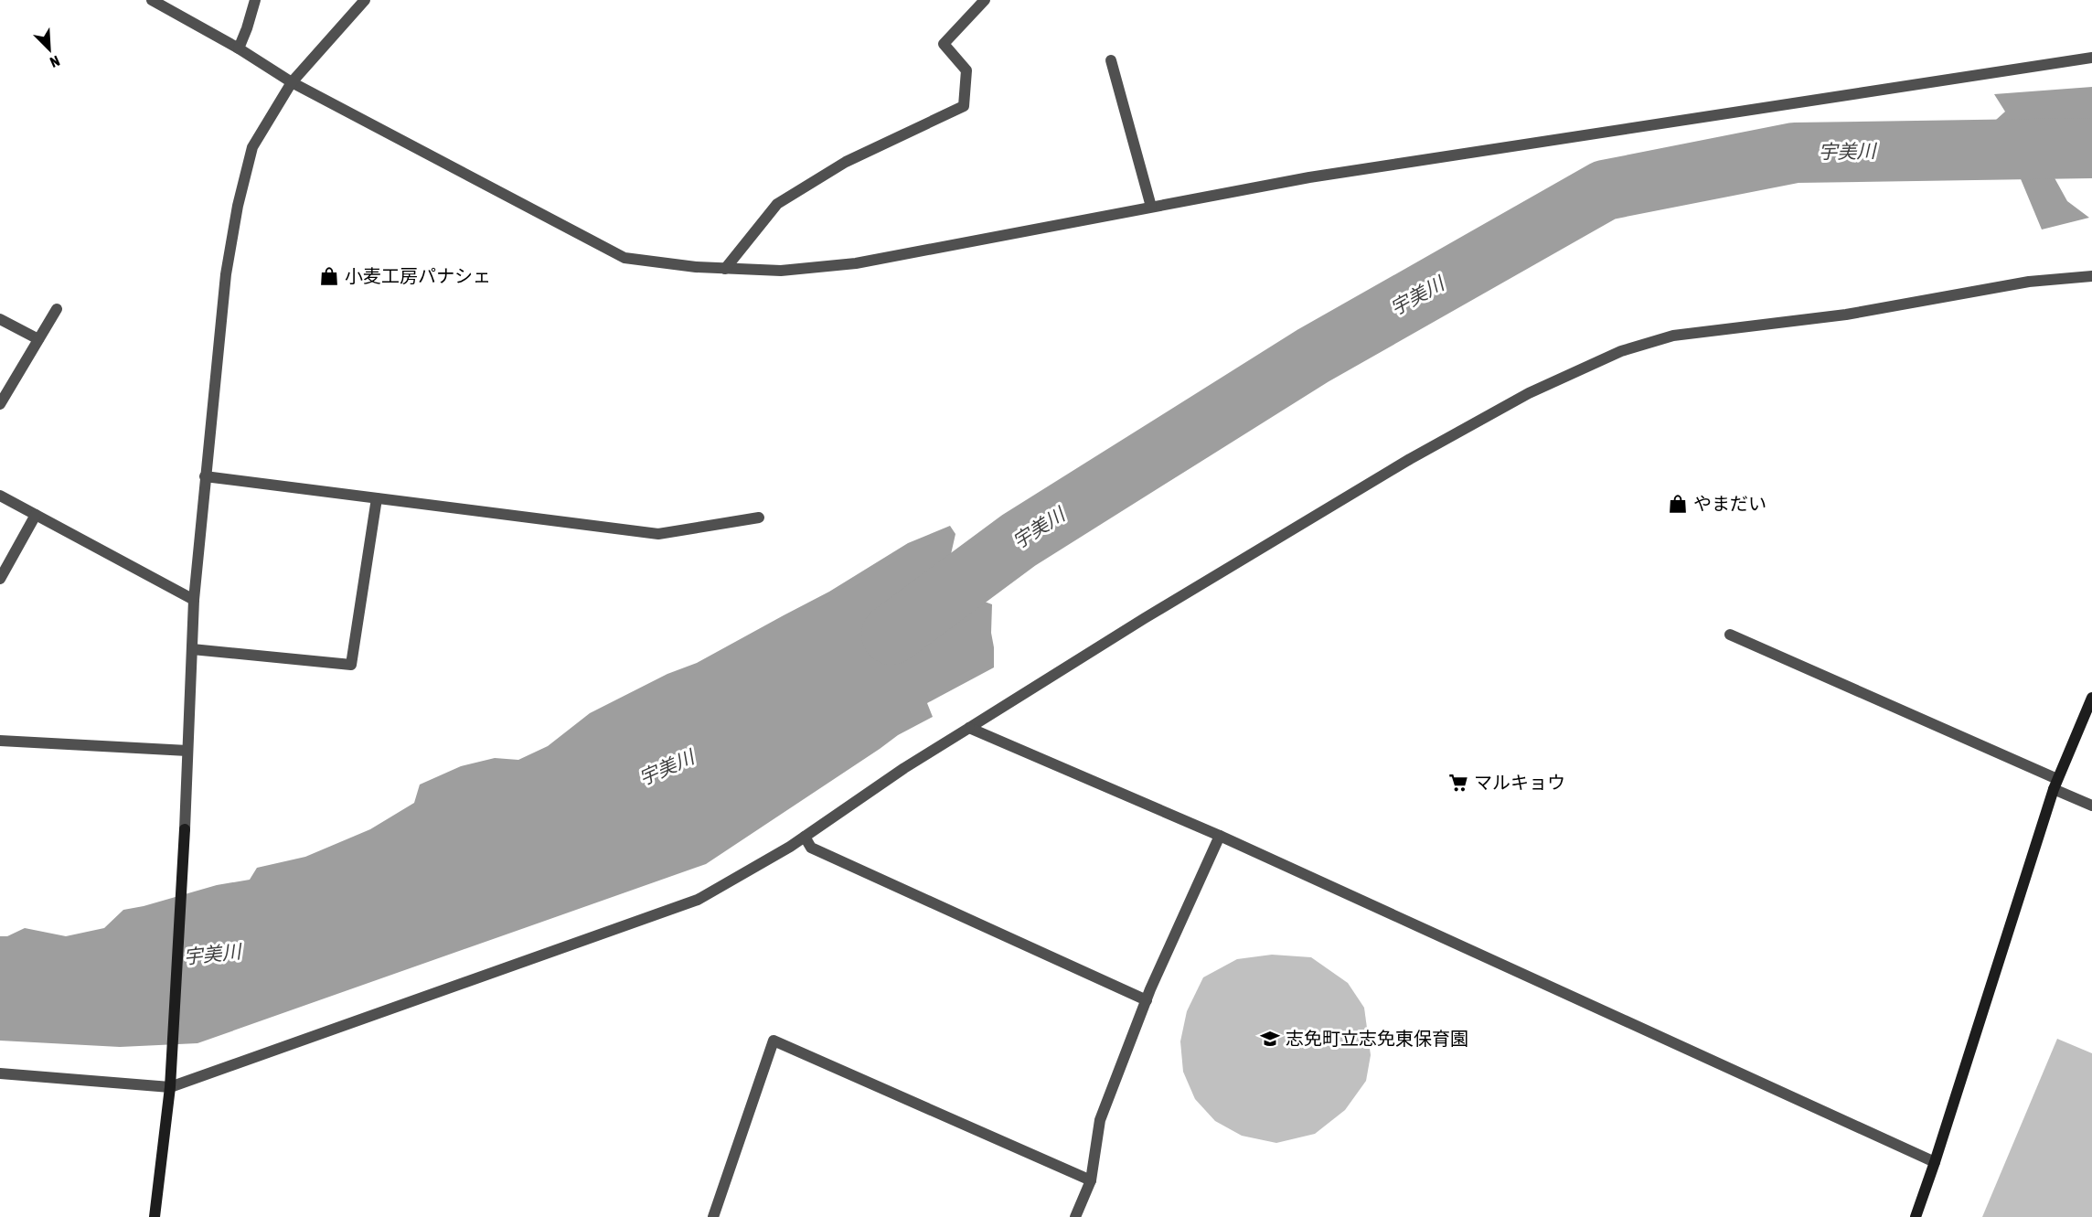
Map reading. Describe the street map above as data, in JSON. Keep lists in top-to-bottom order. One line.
{"water":["宇美川"],"places":{"shop":["小麦工房パナシェ","やまだい"],"supermarket":["マルキョウ"],"school or university":["志免町立志免東保育園"]},"north":"bottom right"}
